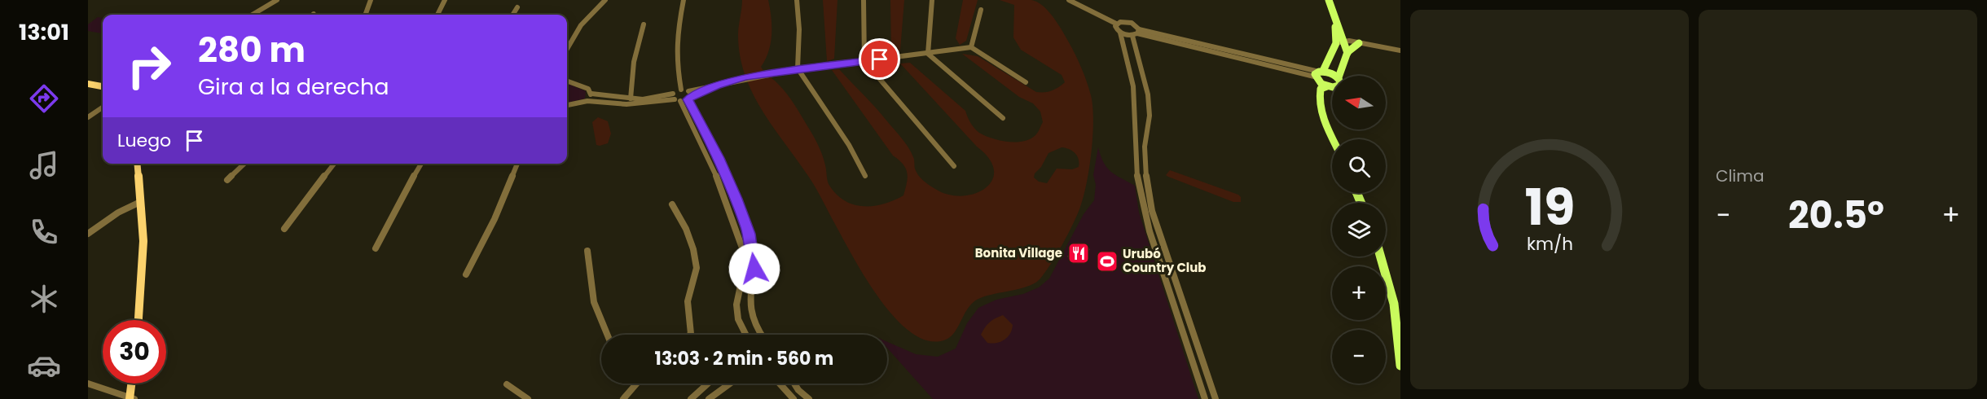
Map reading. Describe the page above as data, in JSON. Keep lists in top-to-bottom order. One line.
{"places":{"restaurant":["Bonita Village"],"sports":["Urubó Country Club"]},"north":"left","page":{"tabs":"13:01","tile":"Clima","turn":["280 m","Gira a la derecha"],"map_buttons":["+","−"],"then":"Luego","heat":["−","20.5°","+"],"limit":"30","trip":"13:03 · 2 min · 560 m","gauge":["19","km/h"]}}
